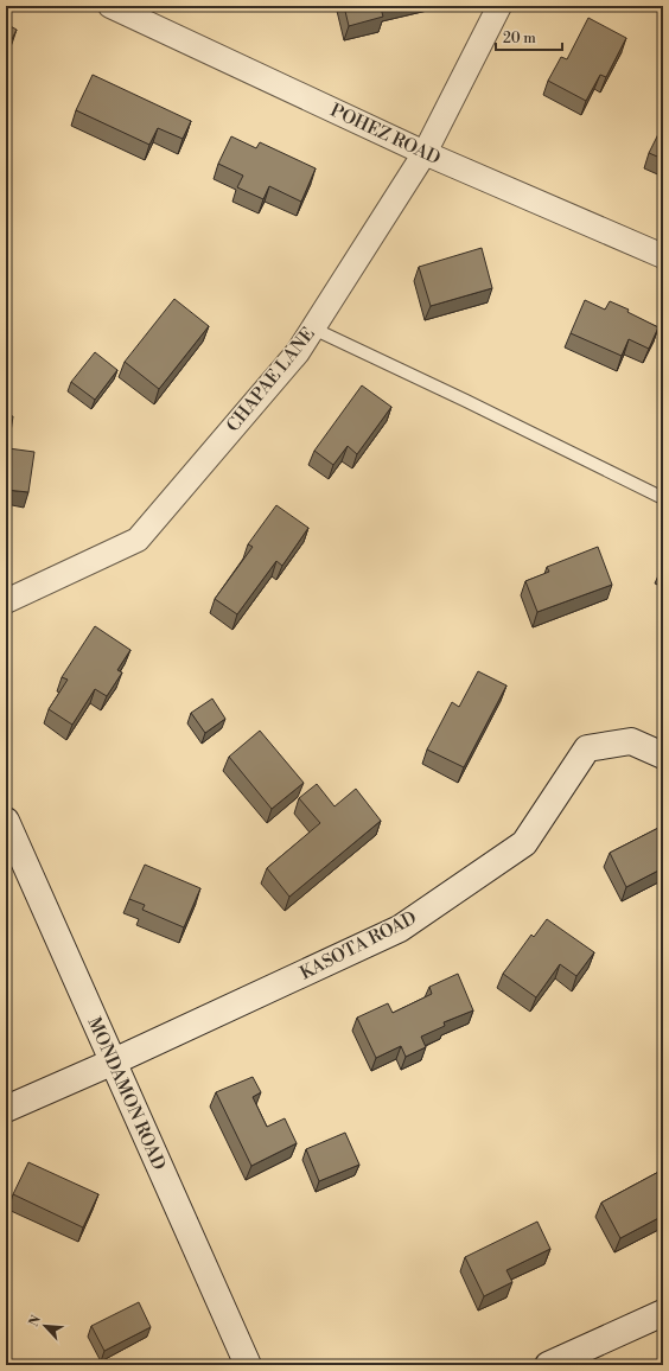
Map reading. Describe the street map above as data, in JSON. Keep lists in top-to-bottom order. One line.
{"streets":{"street":["POHEZ ROAD","CHAPAE LANE","KASOTA ROAD","MONDAMON ROAD"]},"crossings":[["POHEZ ROAD","CHAPAE LANE"],["KASOTA ROAD","MONDAMON ROAD"]],"scale_bar":"20 m","north":"top left"}
